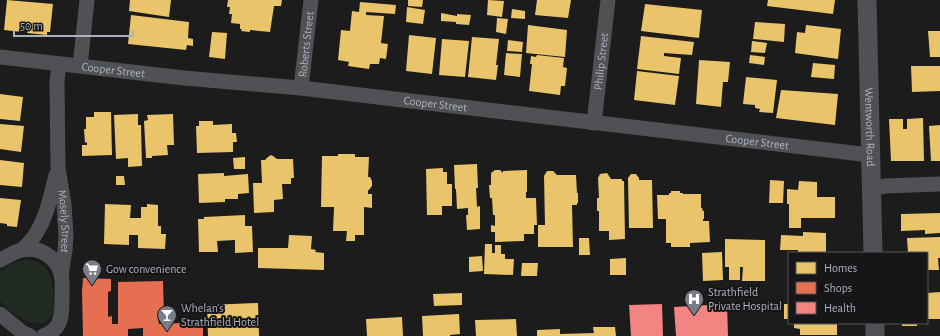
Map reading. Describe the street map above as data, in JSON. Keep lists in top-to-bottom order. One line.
{"streets":{"street":["Roberts Street","Philip Street","Cooper Street","Wentworth Road","Mosely Street"]},"crossings":[["Roberts Street","Cooper Street"],["Philip Street","Cooper Street"],["Cooper Street","Wentworth Road"],["Cooper Street","Mosely Street"]],"places":{"supermarket":["Gow convenience"],"hospital":["Strathfield Private Hospital"],"bar":["Whelan's Strathfield Hotel"]},"legend":["Homes","Shops","Health"],"scale_bar":"50 m"}
